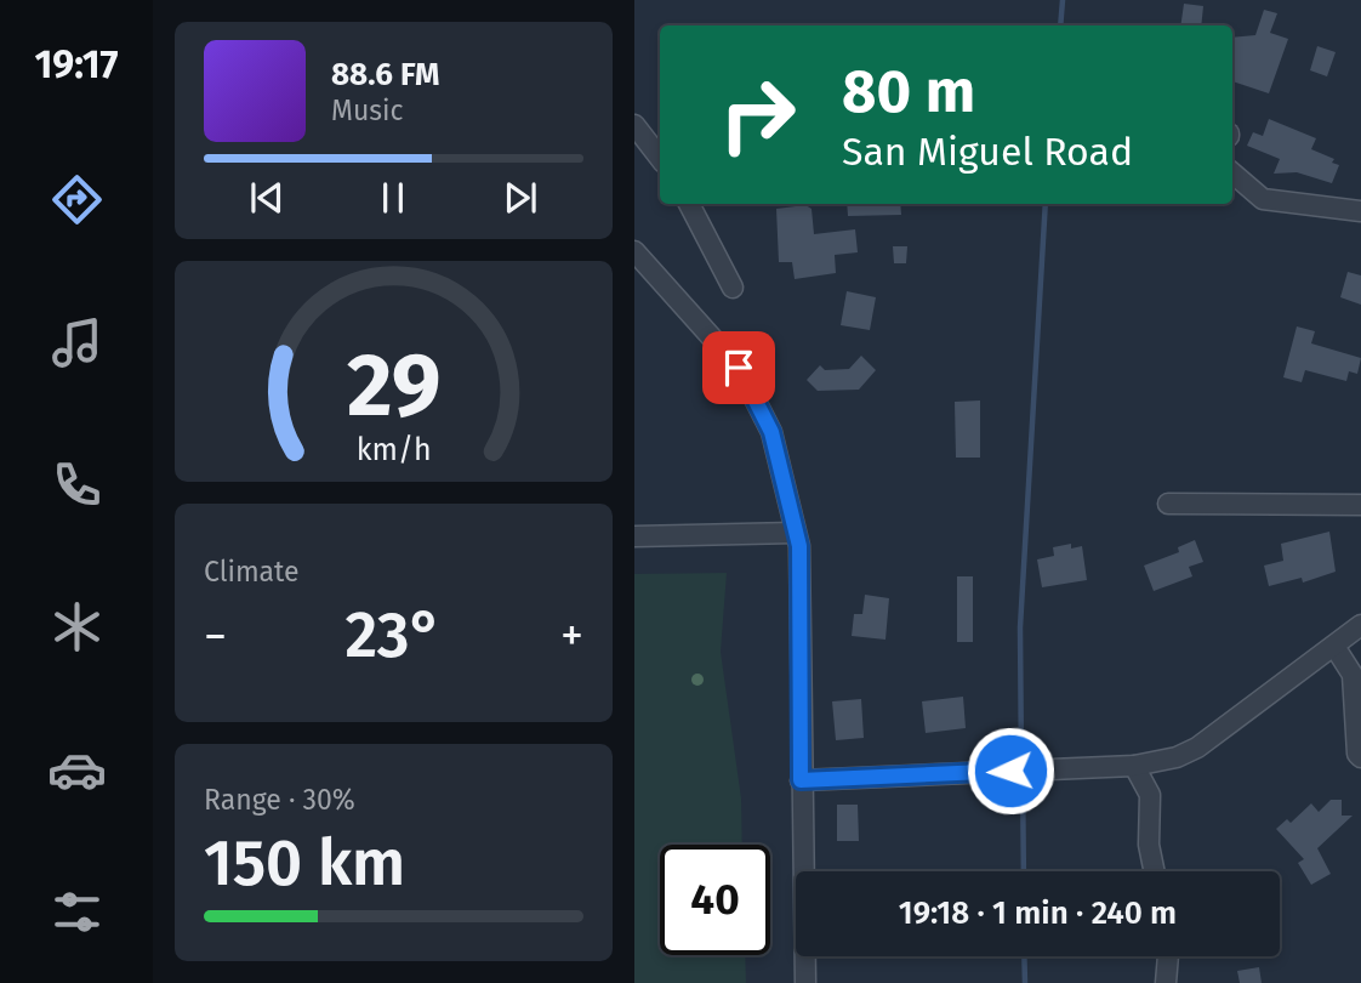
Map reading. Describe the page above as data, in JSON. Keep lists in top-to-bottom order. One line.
{"page":{"tabs":"19:17","turn":["80 m","San Miguel Road"],"song":["88.6 FM","Music"],"tile":["Climate",["Range · 30%","150 km"]],"heat":["−","23°","+"],"limit":"40","trip":"19:18 · 1 min · 240 m","gauge":["29","km/h"]}}
